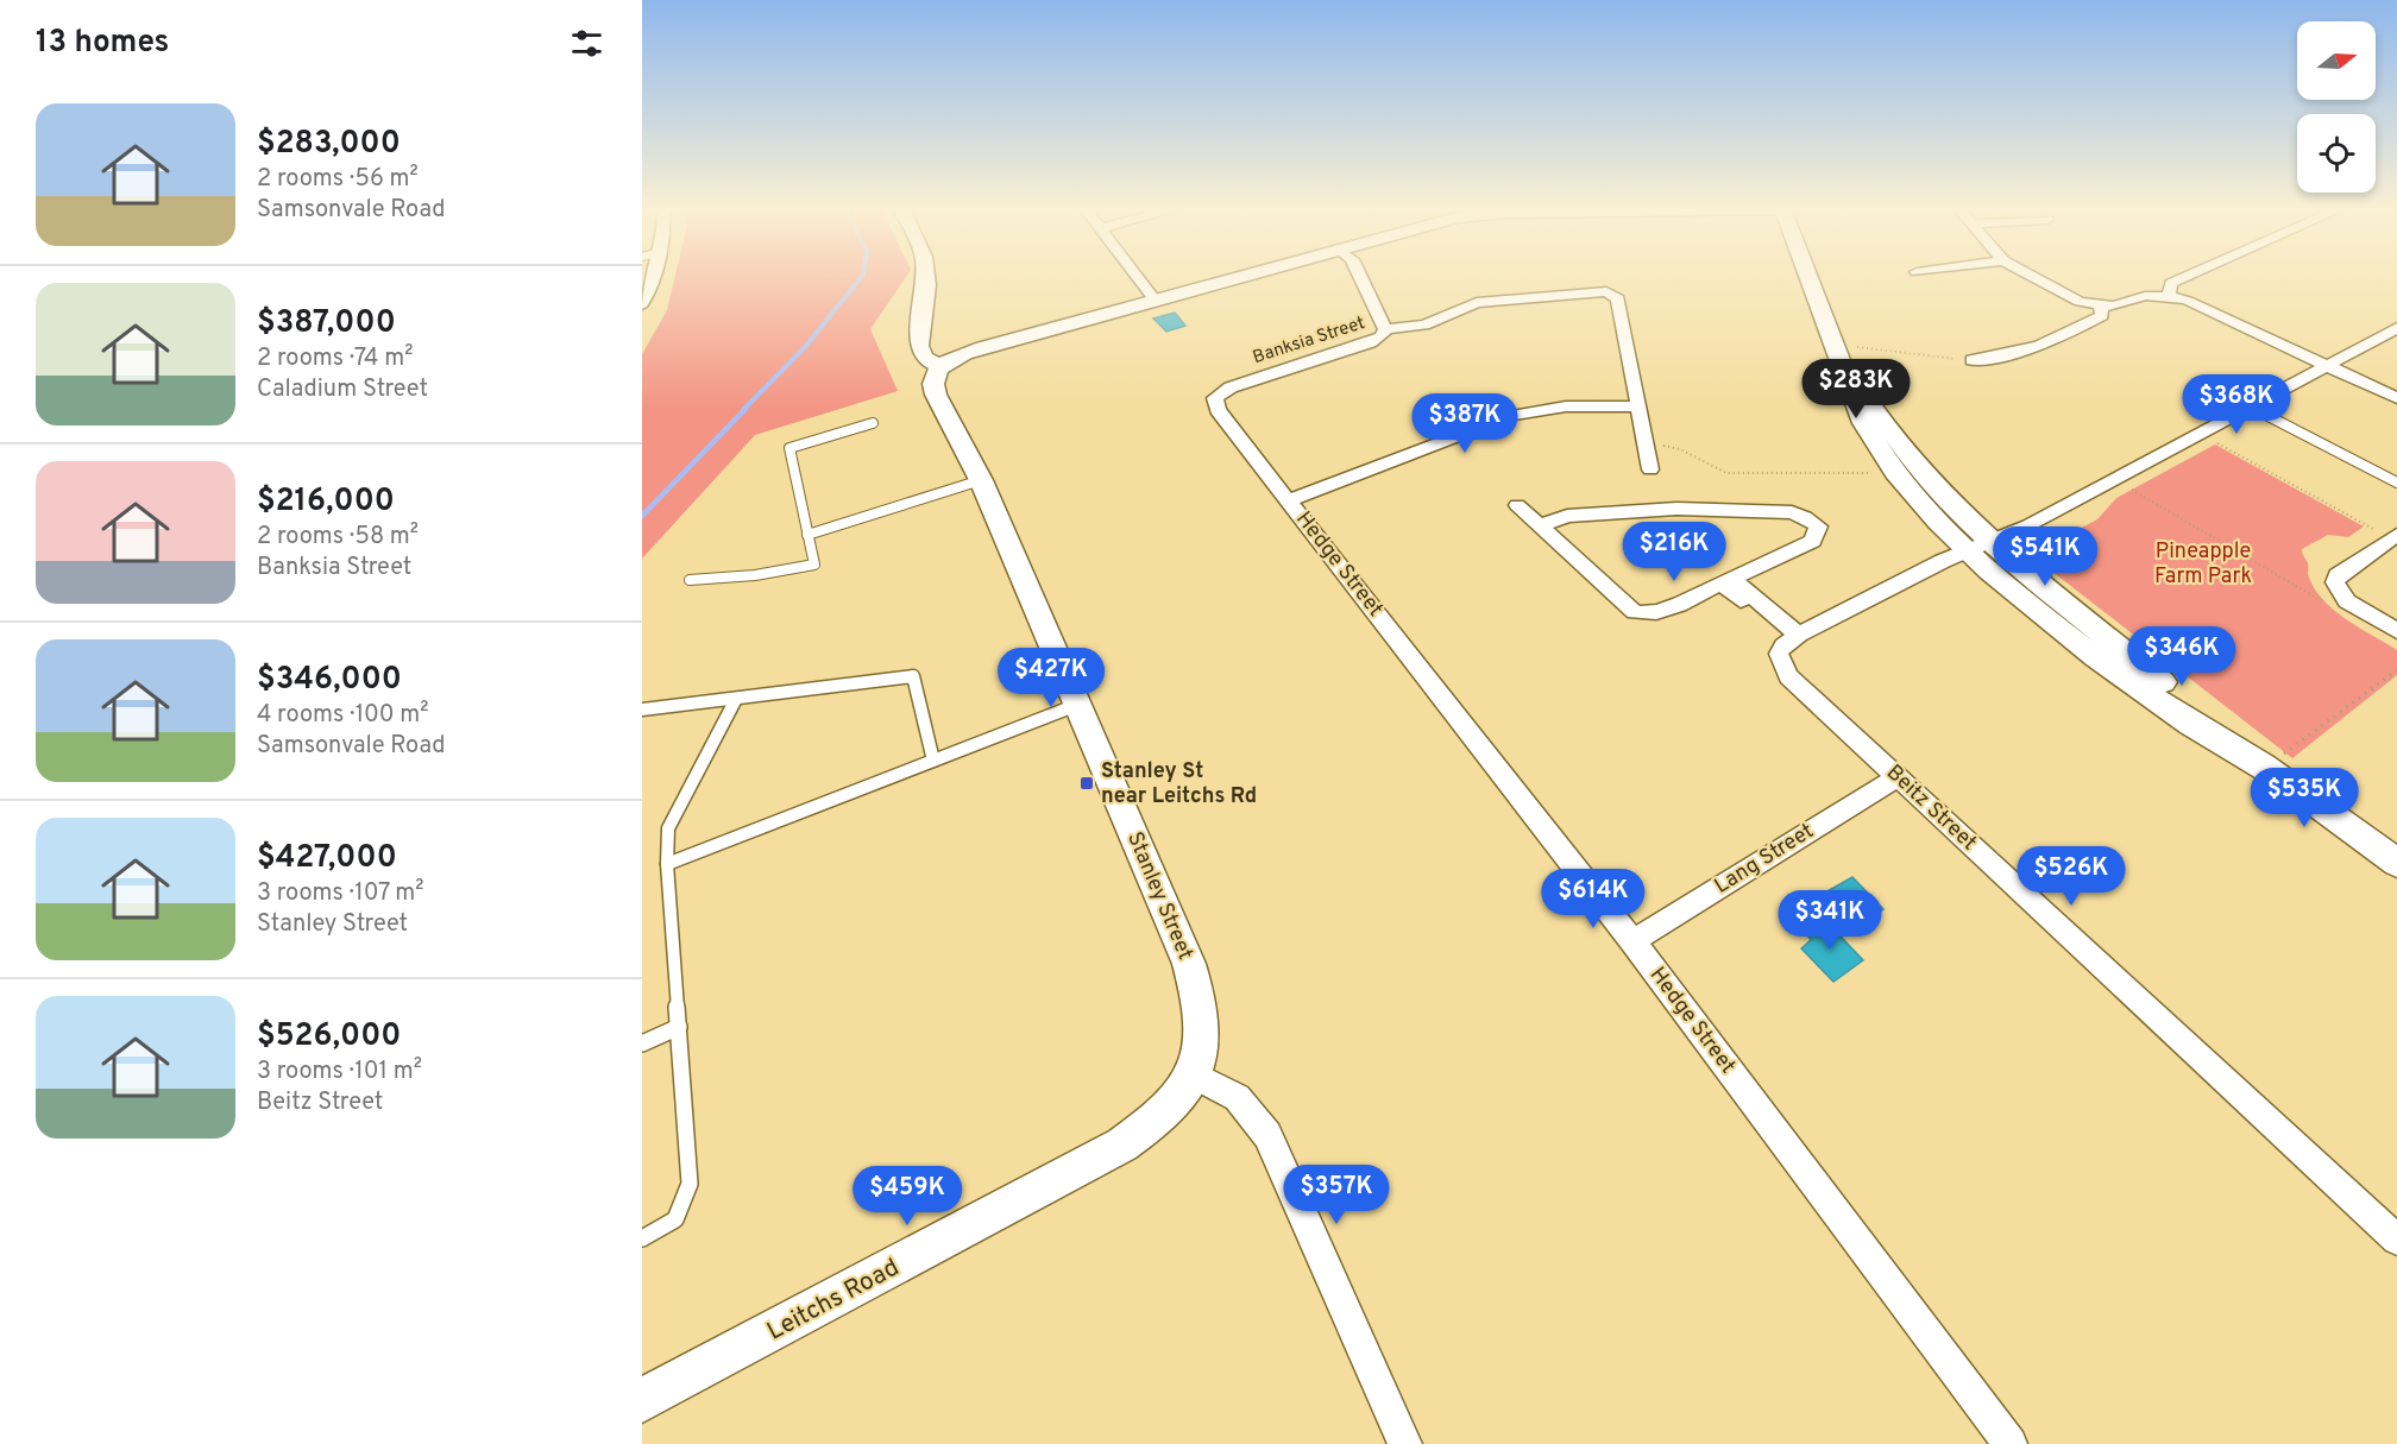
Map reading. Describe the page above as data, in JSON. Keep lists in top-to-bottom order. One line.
{"streets":{"street":["Banksia Street","Hedge Street","Beitz Street","Lang Street","Stanley Street","Leitchs Road"]},"crossings":[["Banksia Street","Hedge Street"],["Hedge Street","Lang Street"],["Beitz Street","Lang Street"],["Stanley Street","Leitchs Road"]],"parks":["Pineapple Farm Park"],"places":{"transit":["Stanley St near Leitchs Rd"]},"north":"right","page":{"heading":"13 homes","list":[{"name":"$283,000","note":"2 rooms · 56 m² · Samsonvale Road"},{"name":"$387,000","note":"2 rooms · 74 m² · Caladium Street"},{"name":"$216,000","note":"2 rooms · 58 m² · Banksia Street"},{"name":"$346,000","note":"4 rooms · 100 m² · Samsonvale Road"},{"name":"$427,000","note":"3 rooms · 107 m² · Stanley Street"},{"name":"$526,000","note":"3 rooms · 101 m² · Beitz Street"}],"price":["$283K","$368K","$387K","$216K","$541K","$346K","$427K","$535K","$526K","$614K","$341K","$357K","$459K"]}}
